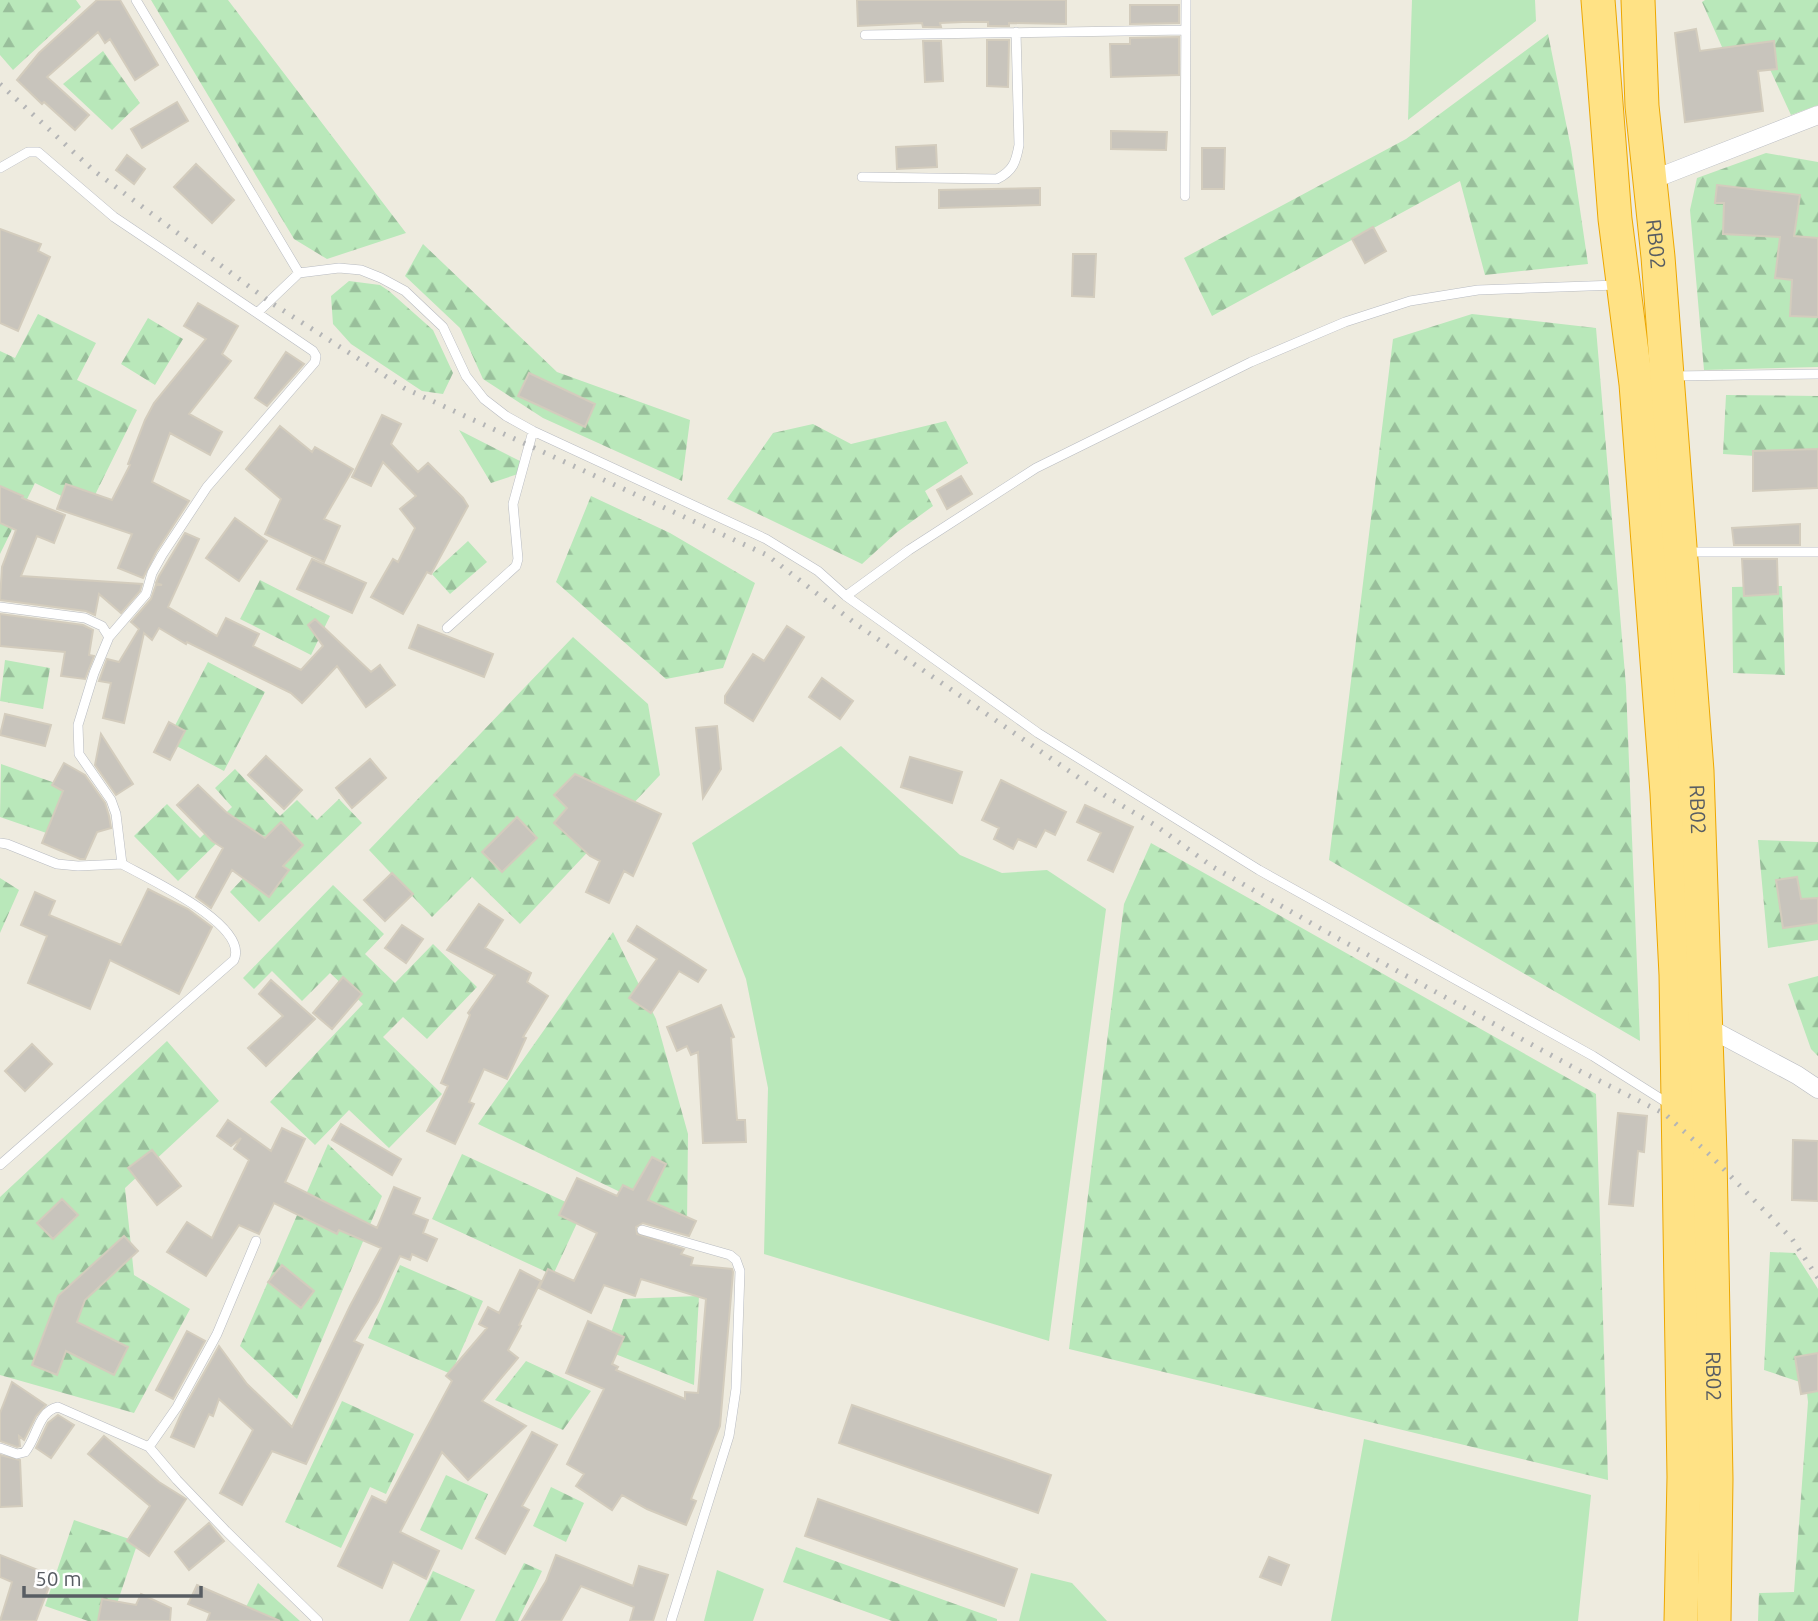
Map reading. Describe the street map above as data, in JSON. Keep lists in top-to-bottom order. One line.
{"streets":{"highway":["RB02"]},"scale_bar":"50 m"}
